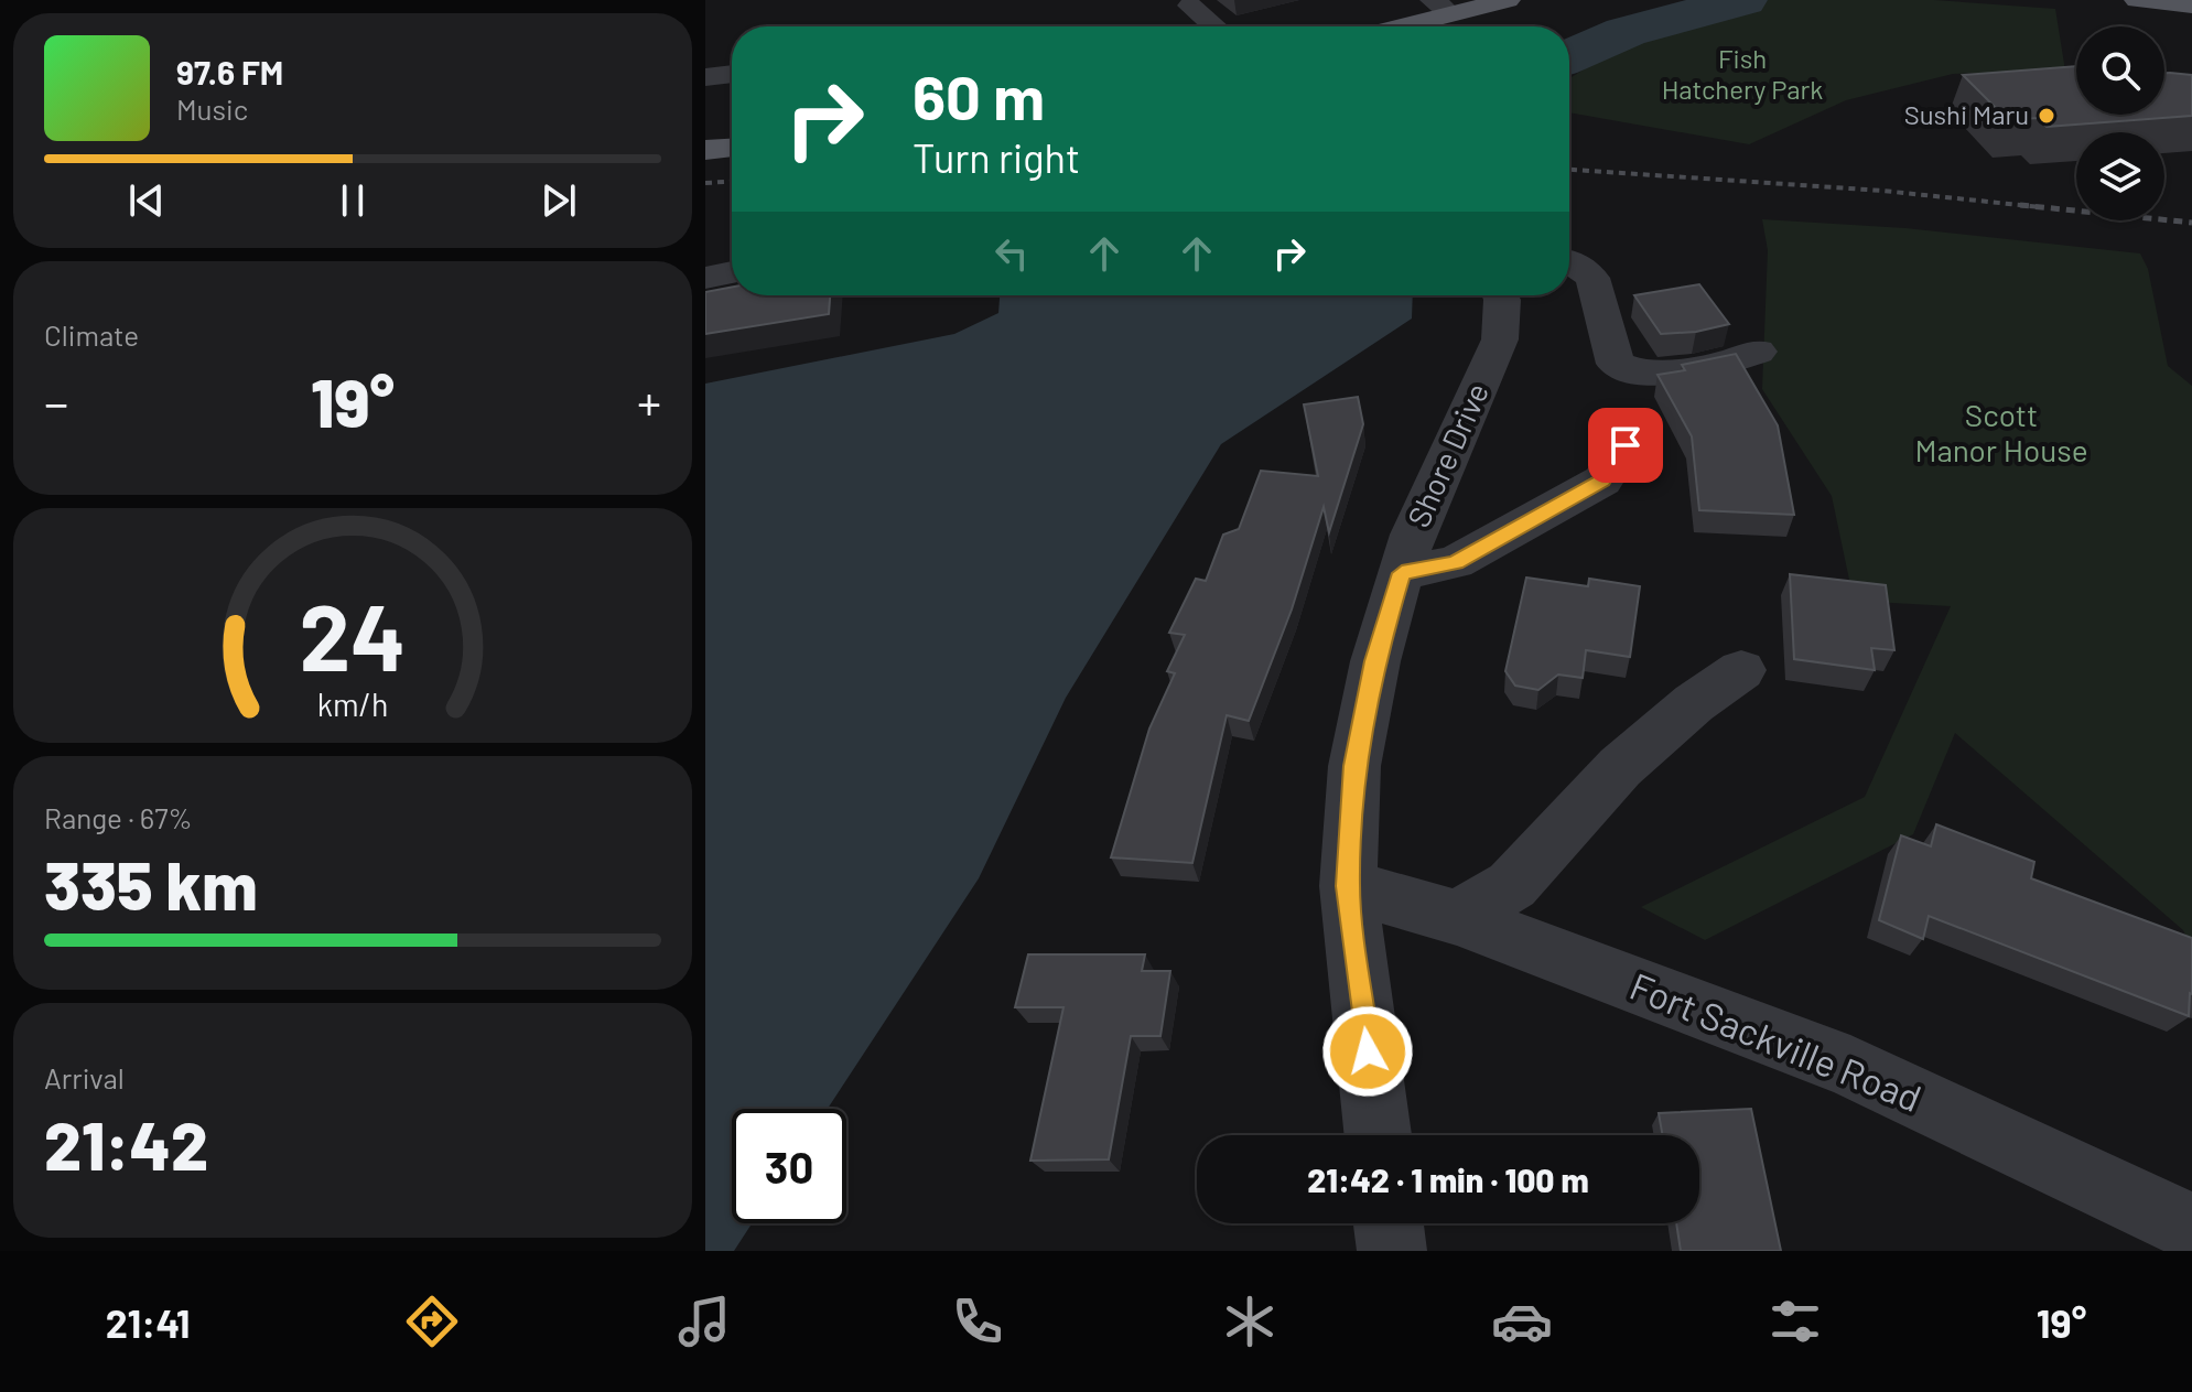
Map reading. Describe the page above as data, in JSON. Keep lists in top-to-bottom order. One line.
{"streets":{"street":["Shore Drive","Fort Sackville Road"]},"crossings":[["Shore Drive","Fort Sackville Road"]],"parks":["Fish Hatchery Park","Scott Manor House"],"places":["Sushi Maru"],"page":{"turn":["60 m","Turn right"],"song":["97.6 FM","Music"],"tile":["Climate",["Range · 67%","335 km"],["Arrival","21:42"]],"heat":["−","19°","+"],"limit":"30","trip":"21:42 · 1 min · 100 m","tabs":["21:41","19°"],"gauge":["24","km/h"]}}
